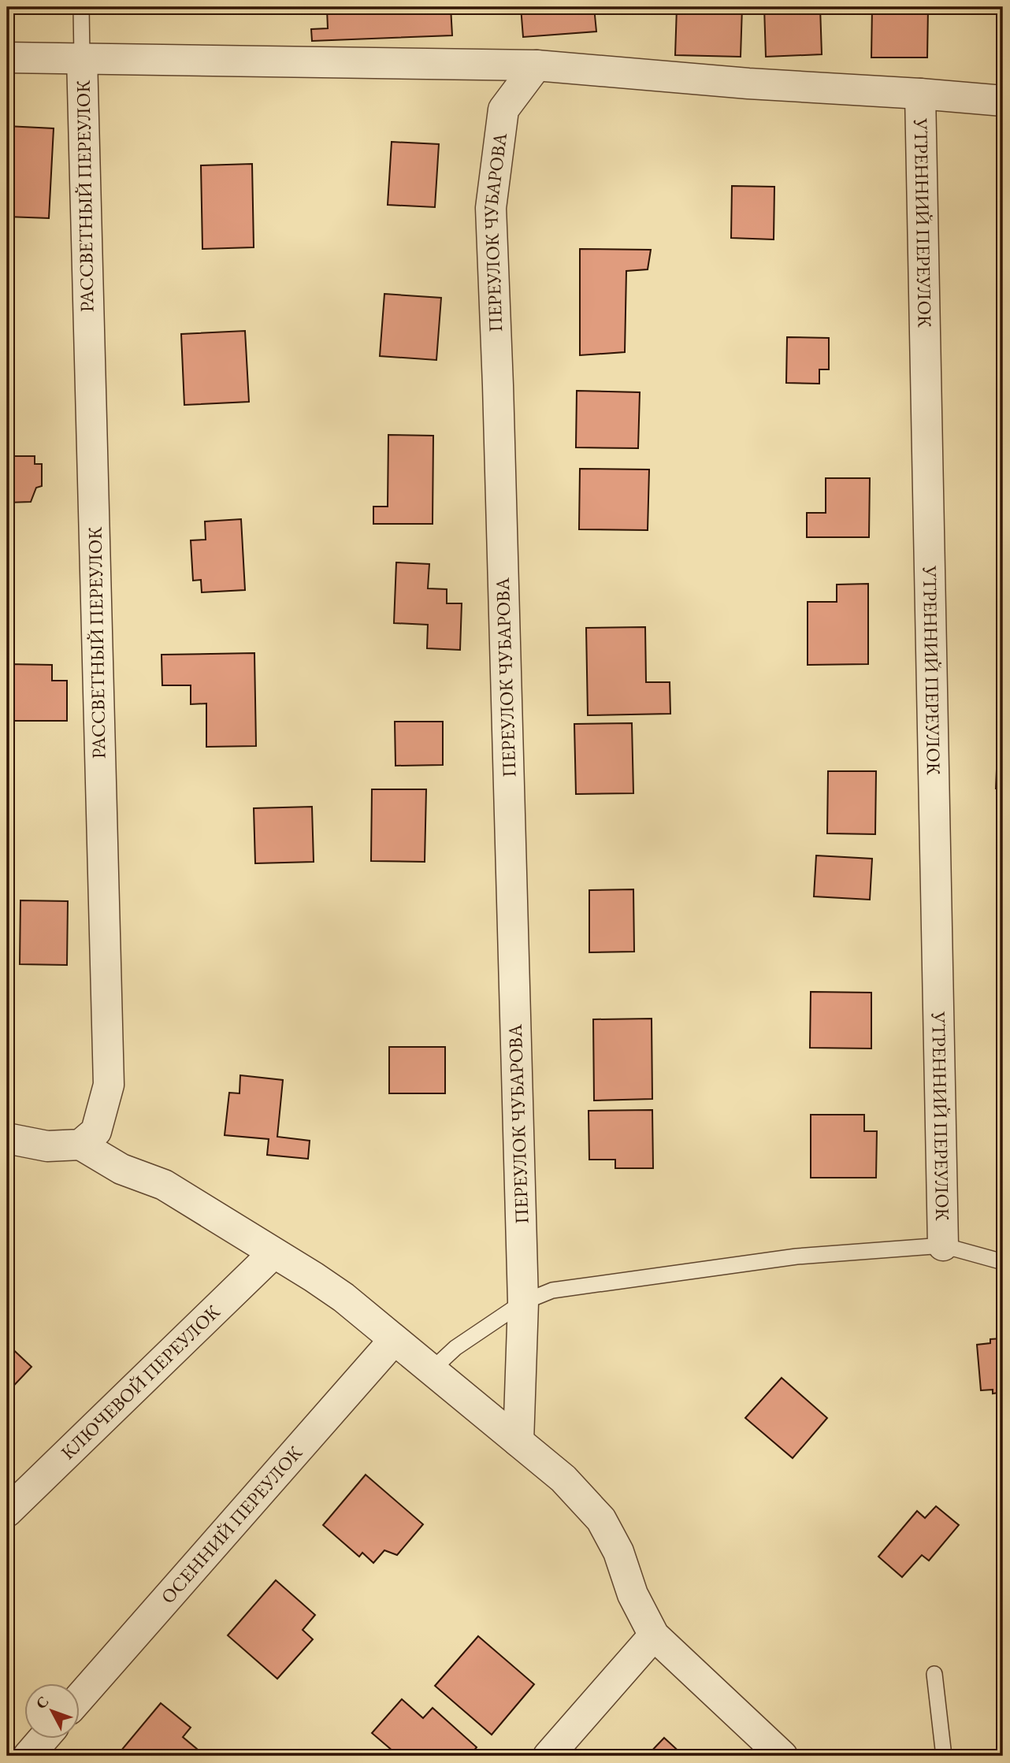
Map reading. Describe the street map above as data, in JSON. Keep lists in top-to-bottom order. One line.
{"streets":{"street":["РАССВЕТНЫЙ ПЕРЕУЛОК","УТРЕННИЙ ПЕРЕУЛОК","ПЕРЕУЛОК ЧУБАРОВА","КЛЮЧЕВОЙ ПЕРЕУЛОК","ОСЕННИЙ ПЕРЕУЛОК"]},"north":"top left"}
